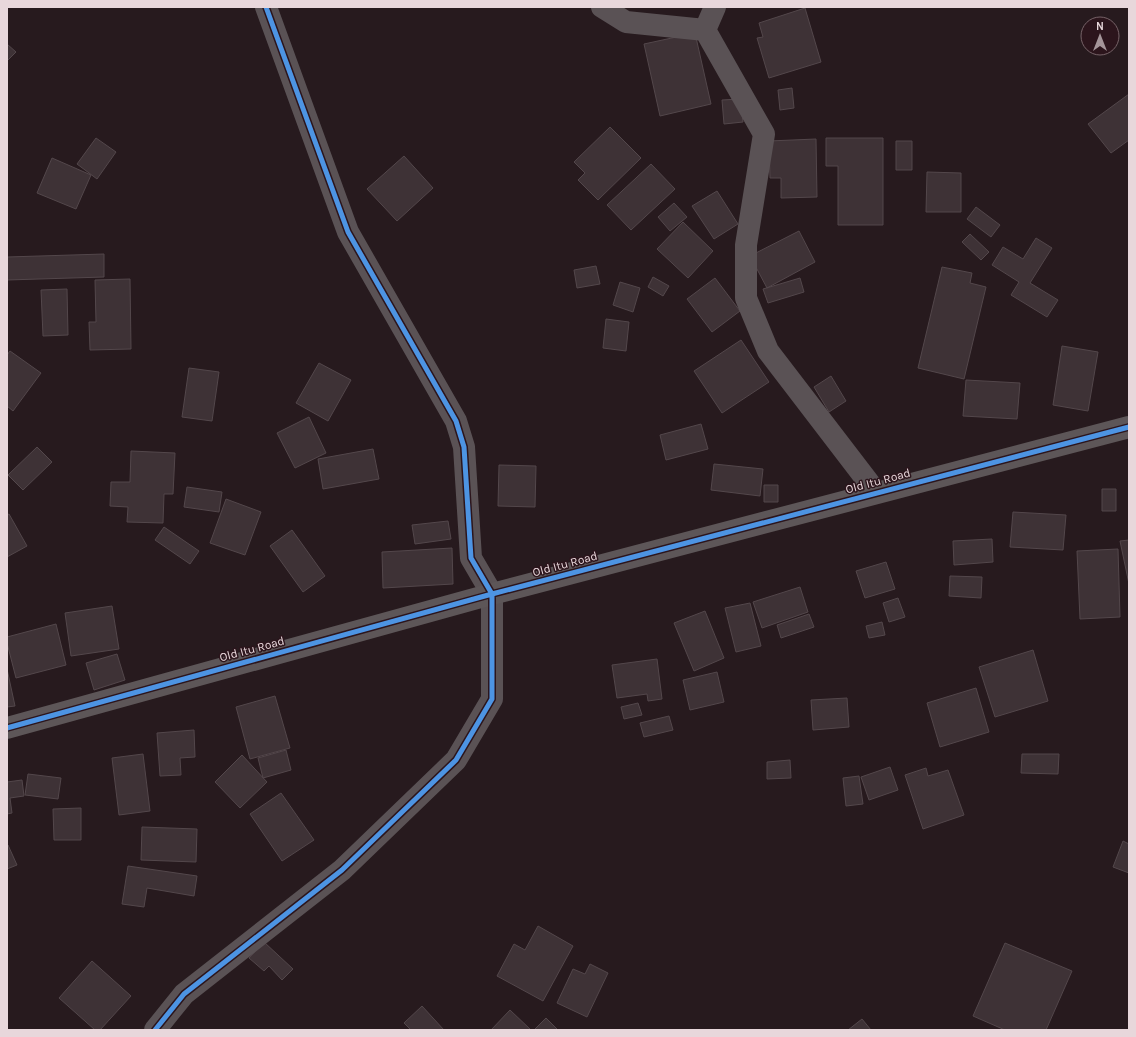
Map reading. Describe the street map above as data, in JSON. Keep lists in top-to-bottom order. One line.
{"streets":{"street":["Old Itu Road"]},"north":"top"}
